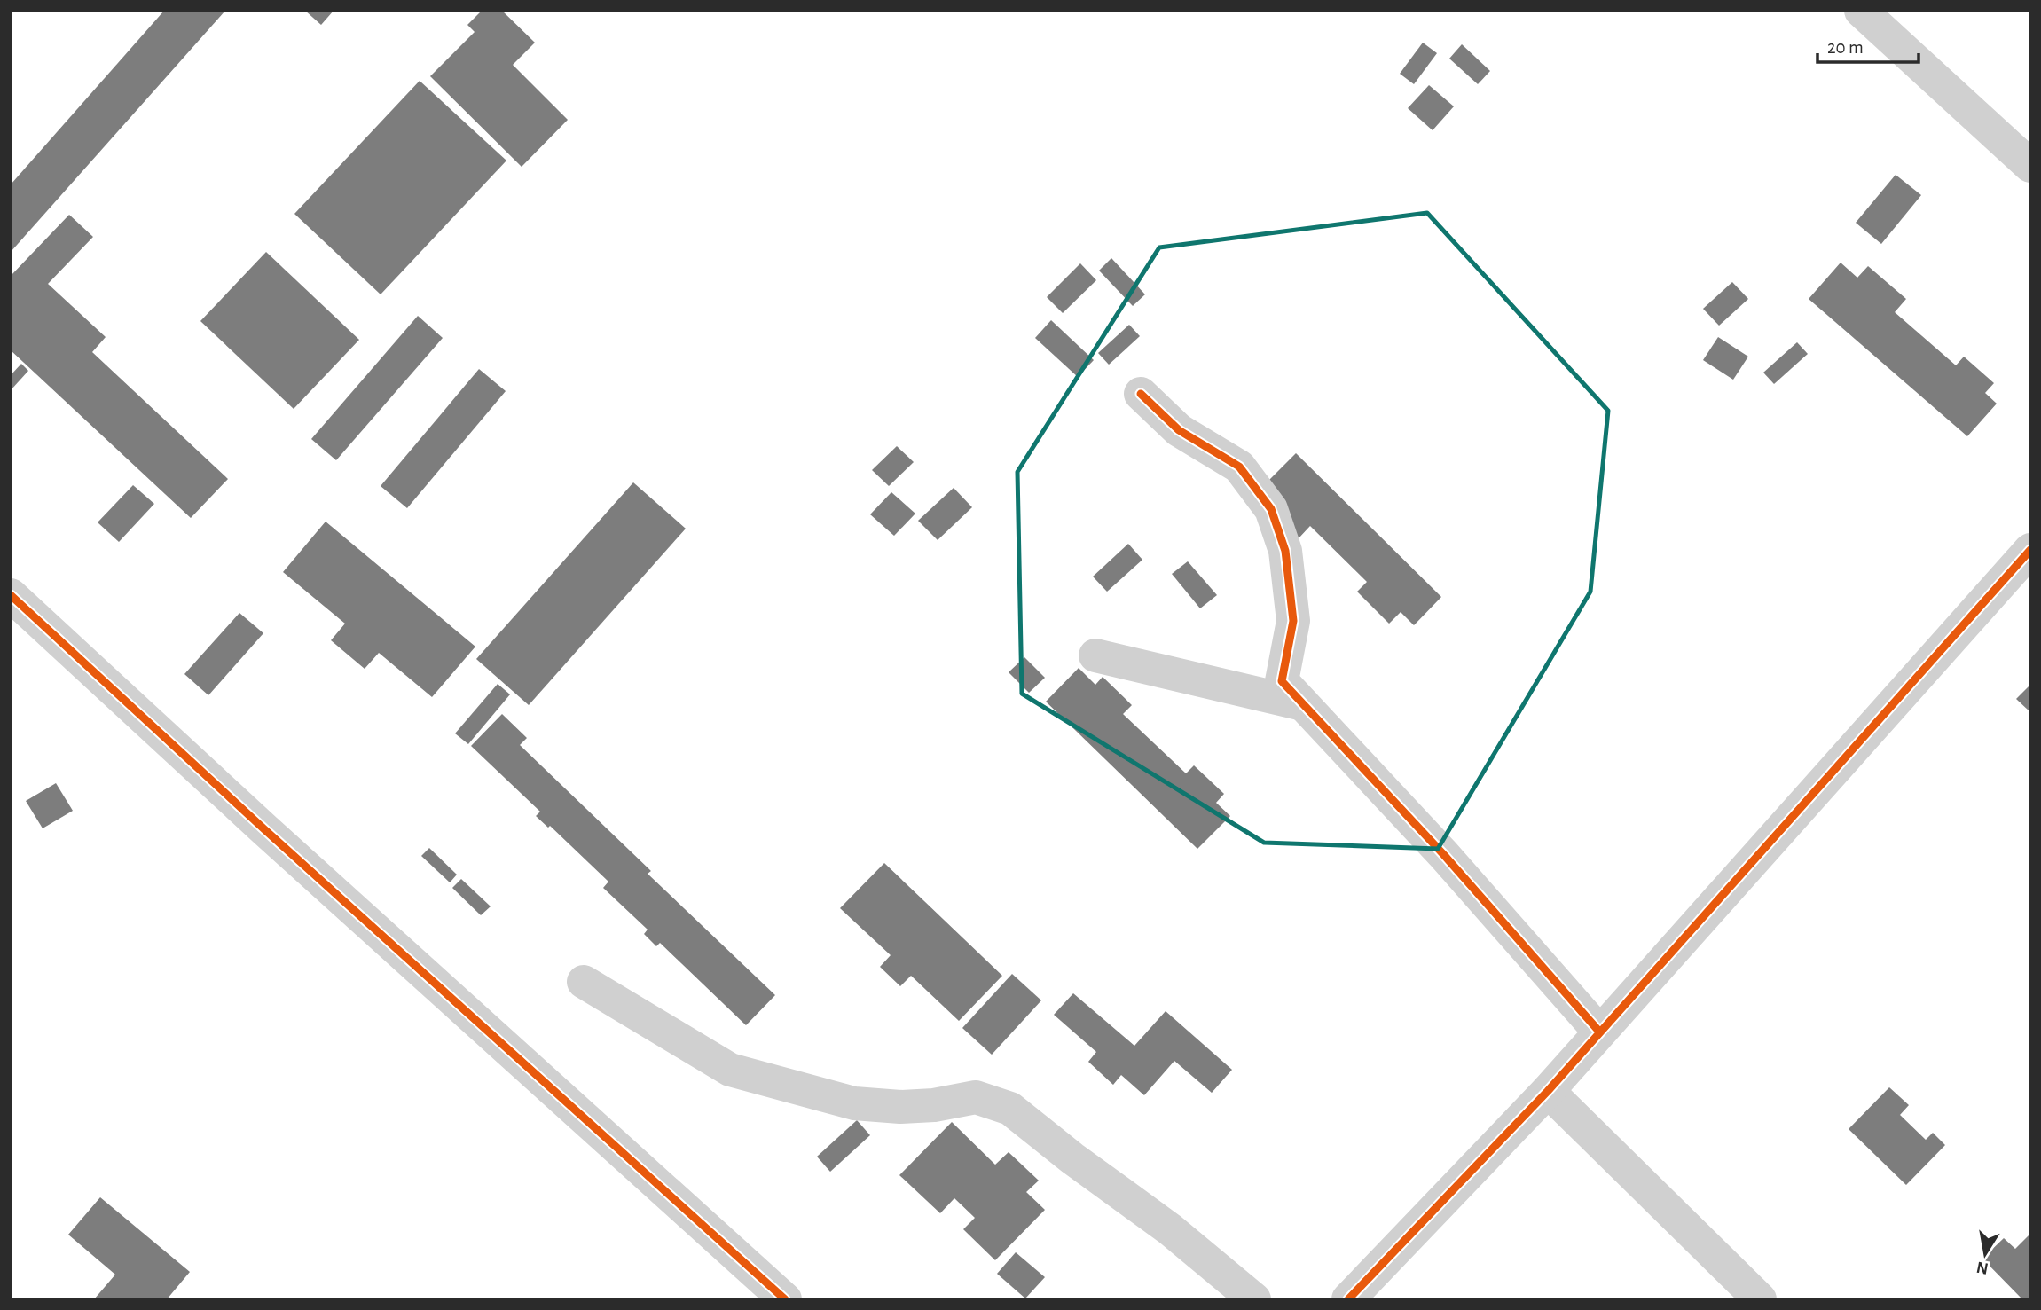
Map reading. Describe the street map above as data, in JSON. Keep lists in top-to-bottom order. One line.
{"scale_bar":"20 m","north":"bottom"}
